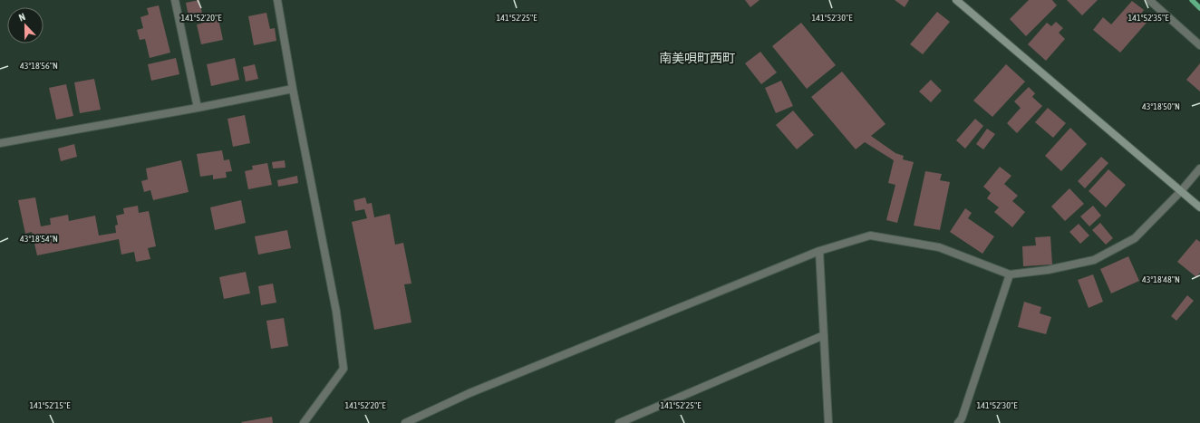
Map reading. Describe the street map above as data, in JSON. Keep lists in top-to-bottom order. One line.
{"districts":["南美唄町西町"],"north":"top","coordinates":["141°52'20\"E","141°52'25\"E","141°52'30\"E","141°52'35\"E","43°18'56\"N","43°18'50\"N","43°18'54\"N","43°18'48\"N","141°52'15\"E"]}
